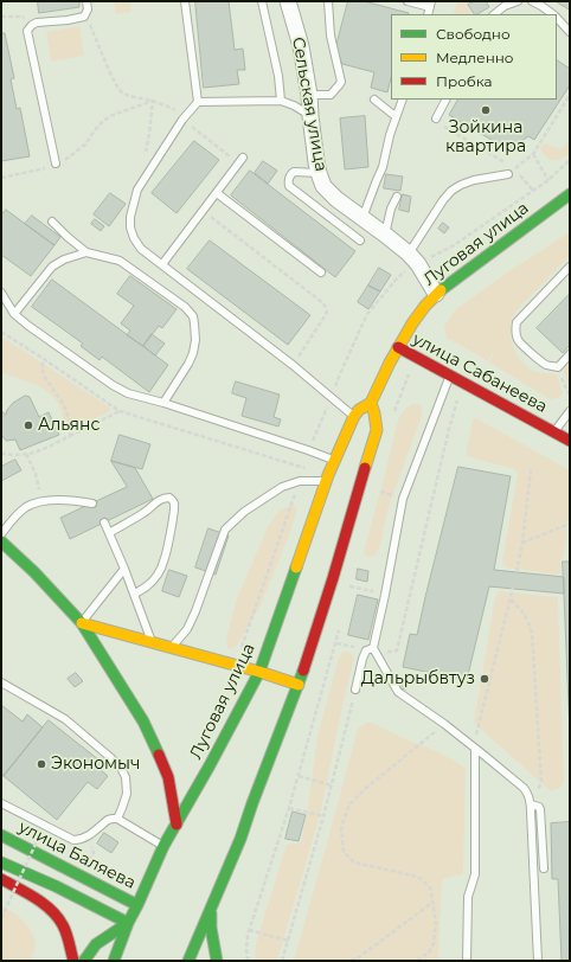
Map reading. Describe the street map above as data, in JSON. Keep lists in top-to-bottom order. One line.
{"streets":{"main road":["Луговая улица","улица Сабанеева","улица Баляева"],"street":["Сельская улица"]},"crossings":[["Сельская улица","Луговая улица"],["Луговая улица","улица Сабанеева"],["Луговая улица","улица Баляева"]],"places":["Зойкина квартира","Альянс","Дальрыбвтуз","Экономыч"],"legend":["Свободно","Медленно","Пробка"]}
